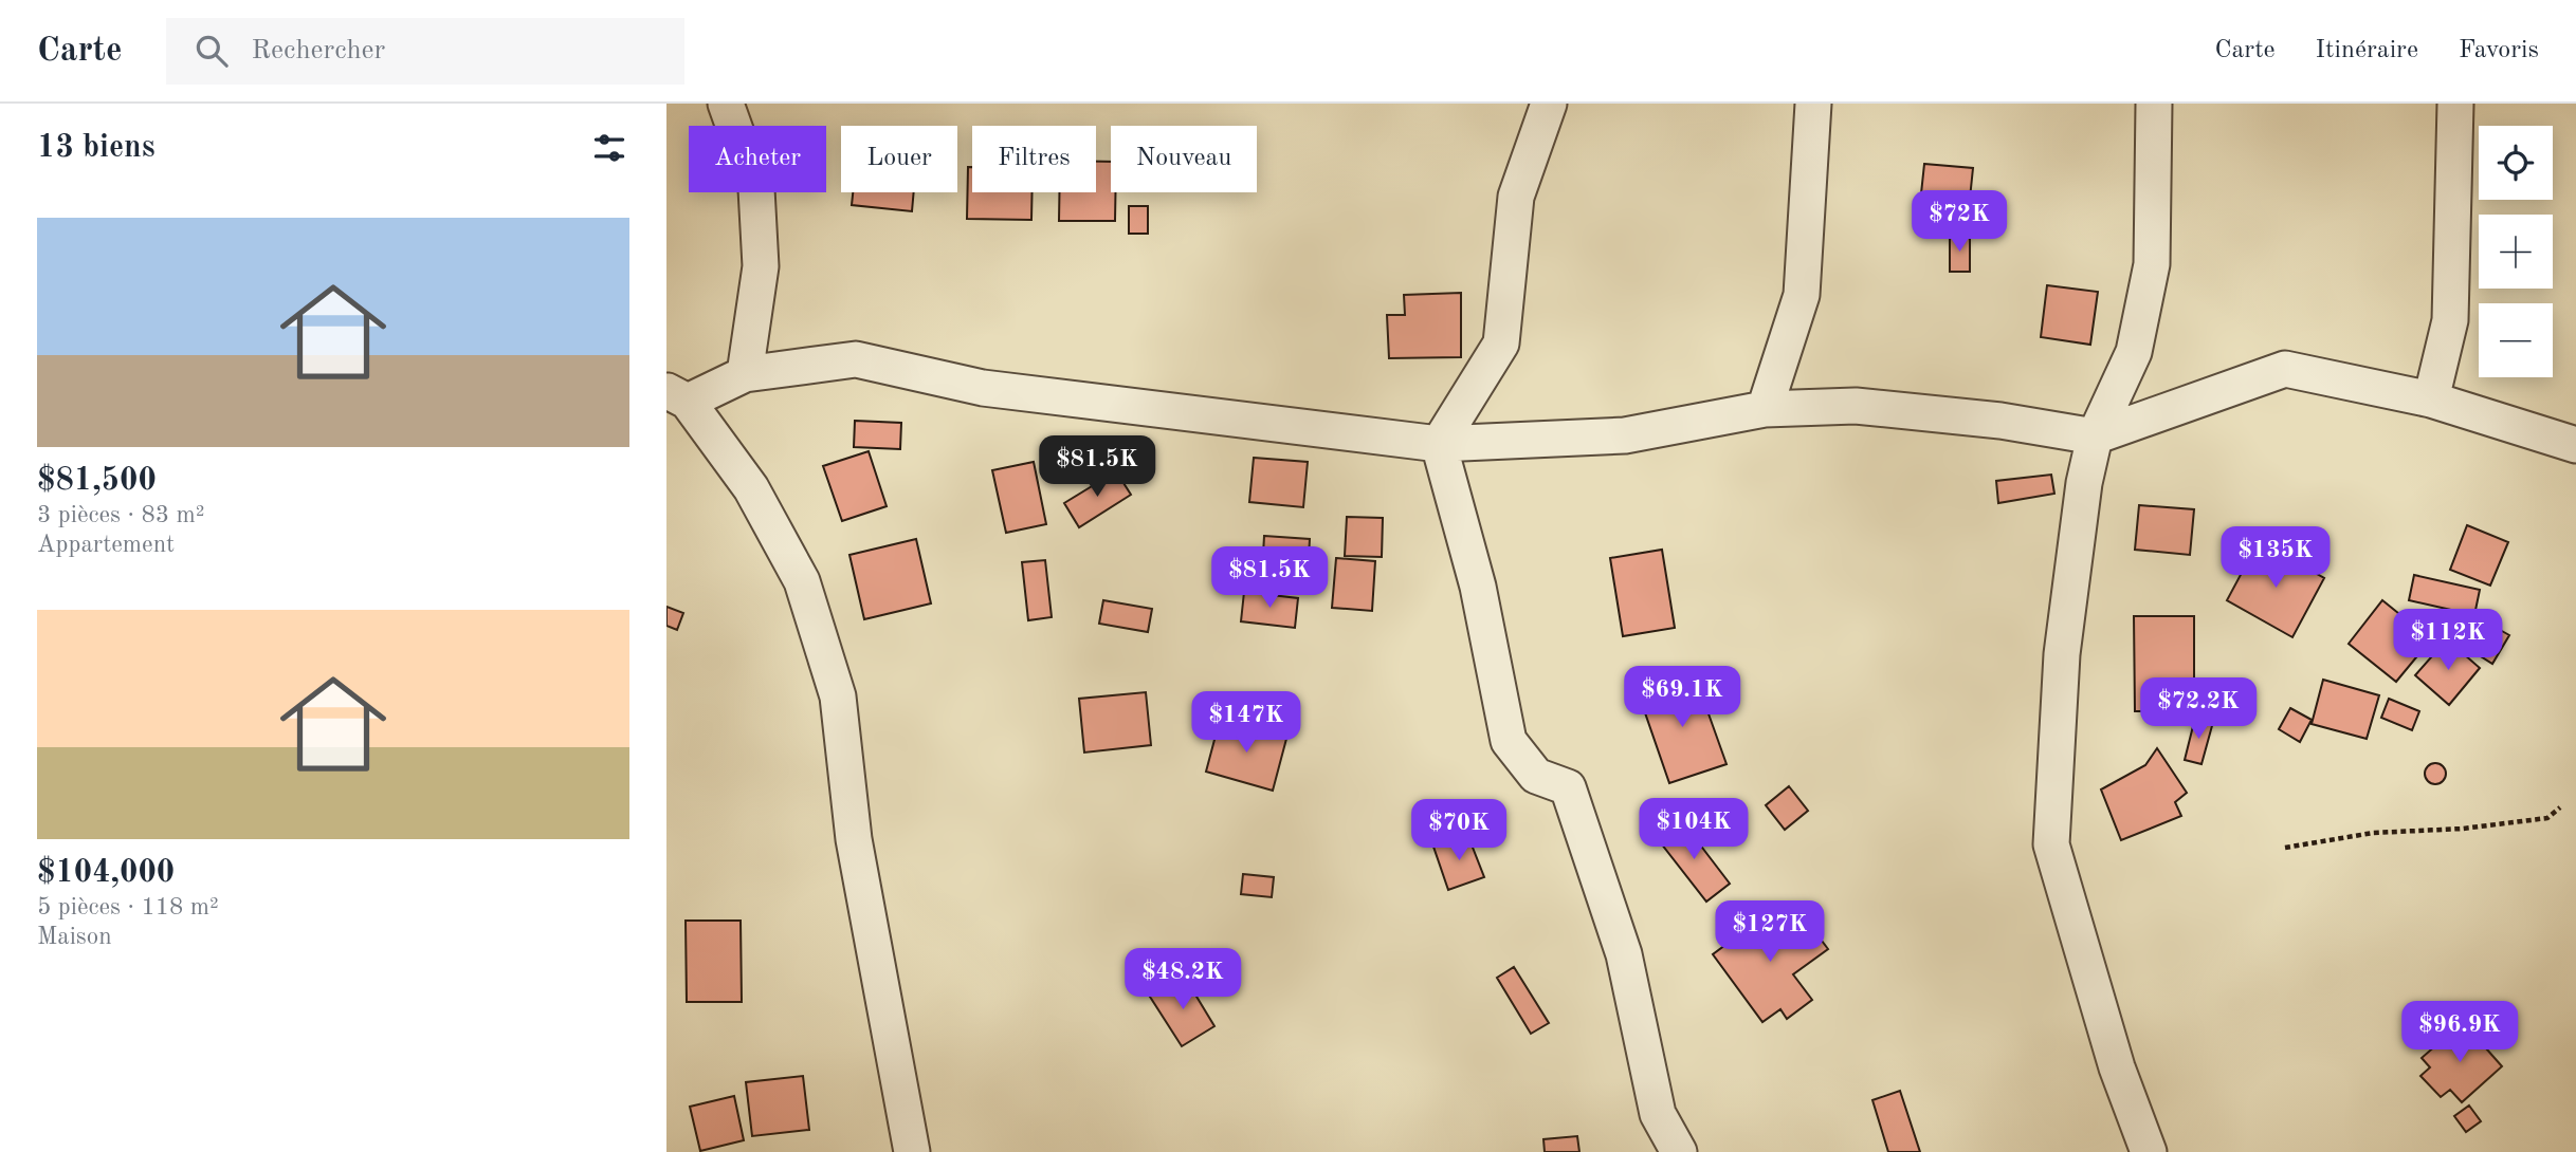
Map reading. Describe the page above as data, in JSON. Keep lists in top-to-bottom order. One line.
{"page":{"header":"Carte","search":"Rechercher","nav":["Carte","Itinéraire","Favoris"],"heading":"13 biens","map_buttons":["+","−"],"chip":["Acheter","Louer","Filtres","Nouveau"],"price":["$72K","$81.5K","$135K","$81.5K","$112K","$69.1K","$72.2K","$147K","$104K","$70K","$127K","$48.2K","$96.9K"],"list":[{"name":"$81,500","note":"3 pièces · 83 m² · Appartement"},{"name":"$104,000","note":"5 pièces · 118 m² · Maison"}]}}
